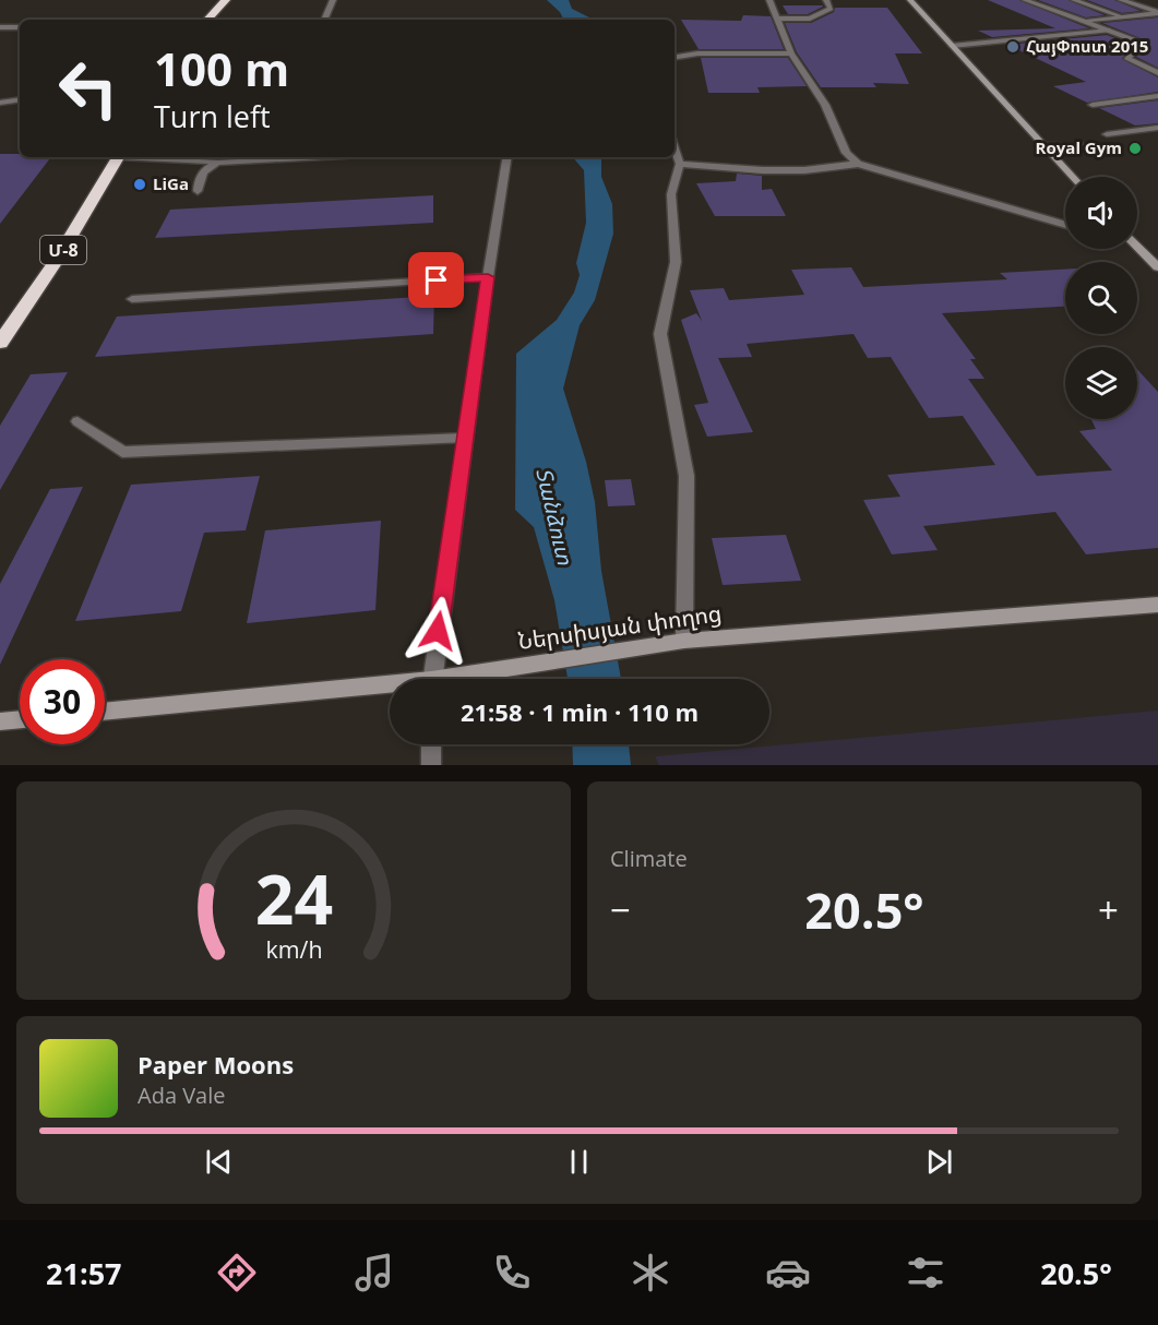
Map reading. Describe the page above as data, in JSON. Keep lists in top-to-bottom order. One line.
{"streets":{"highway":["Մ-8"],"street":["Ներսիսյան փողոց"]},"water":["Տանձուտ"],"places":["ՀայՓոստ 2015","Royal Gym","LiGa"],"page":{"turn":["100 m","Turn left"],"limit":"30","trip":"21:58 · 1 min · 110 m","tile":"Climate","heat":["−","20.5°","+"],"song":["Paper Moons","Ada Vale"],"tabs":["21:57","20.5°"],"gauge":["24","km/h"]}}
